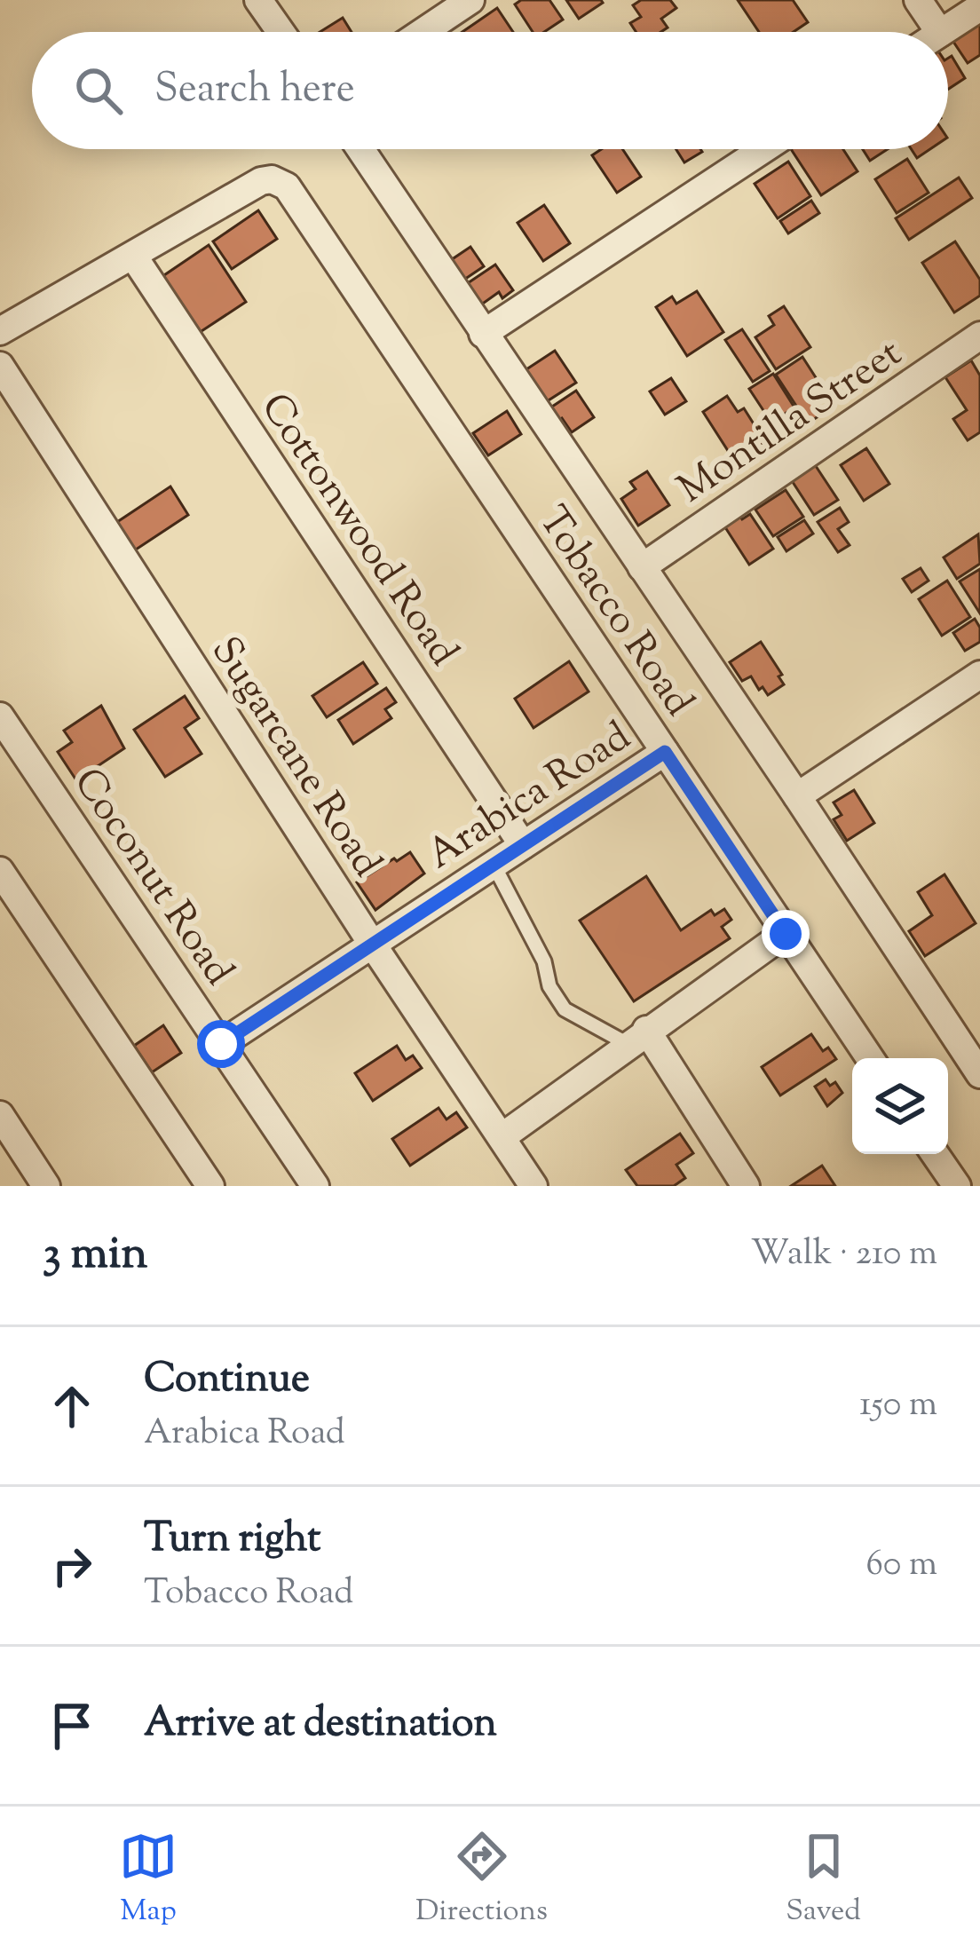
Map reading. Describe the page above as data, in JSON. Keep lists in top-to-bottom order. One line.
{"streets":{"street":["Montilla Street","Cottonwood Road","Tobacco Road","Sugarcane Road","Arabica Road","Coconut Road"]},"crossings":[["Cottonwood Road","Tobacco Road"],["Cottonwood Road","Arabica Road"],["Tobacco Road","Arabica Road"],["Sugarcane Road","Arabica Road"],["Arabica Road","Coconut Road"]],"page":{"search":"Search here","heading":["3 min","Walk · 210 m"],"list":[["Continue","Arabica Road","150 m"],["Turn right","Tobacco Road","60 m"],"Arrive at destination"],"nav":["Map","Directions","Saved"]}}
